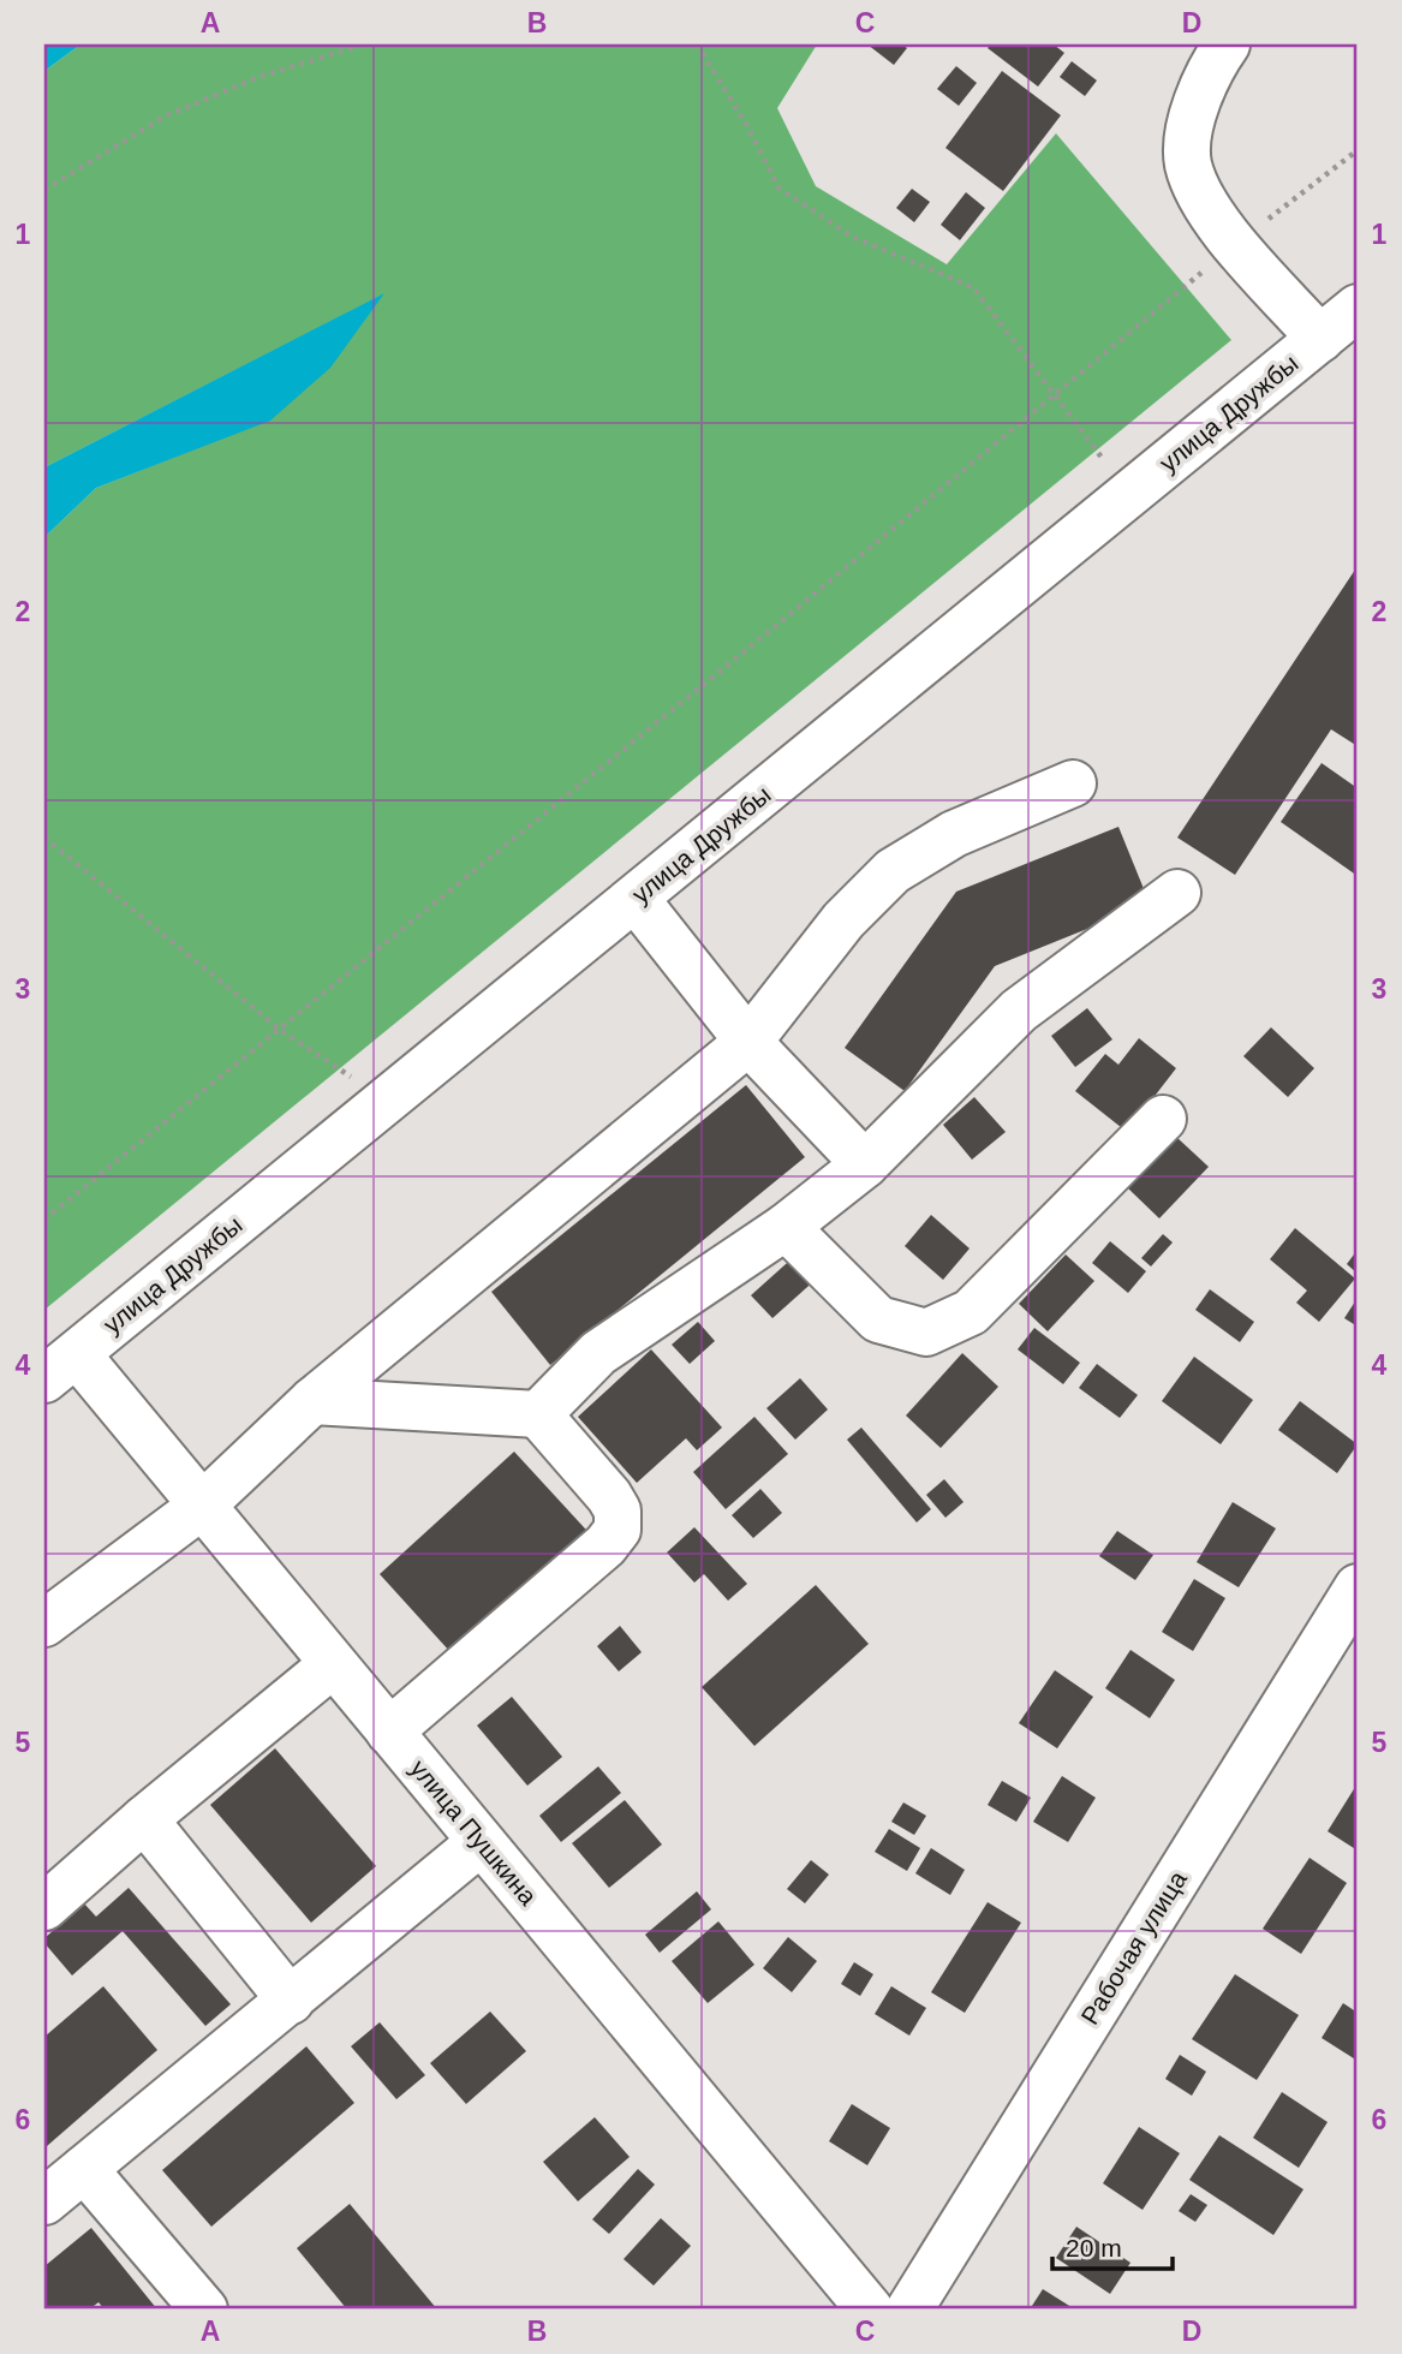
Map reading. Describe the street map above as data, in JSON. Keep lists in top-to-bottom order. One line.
{"streets":{"main road":["улица Дружбы","улица Пушкина","Рабочая улица"]},"crossings":[["улица Дружбы","улица Пушкина"]],"scale_bar":"20 m","grid":{"columns":["A","B","C","D"],"rows":["1","2","3","4","5","6"]}}
